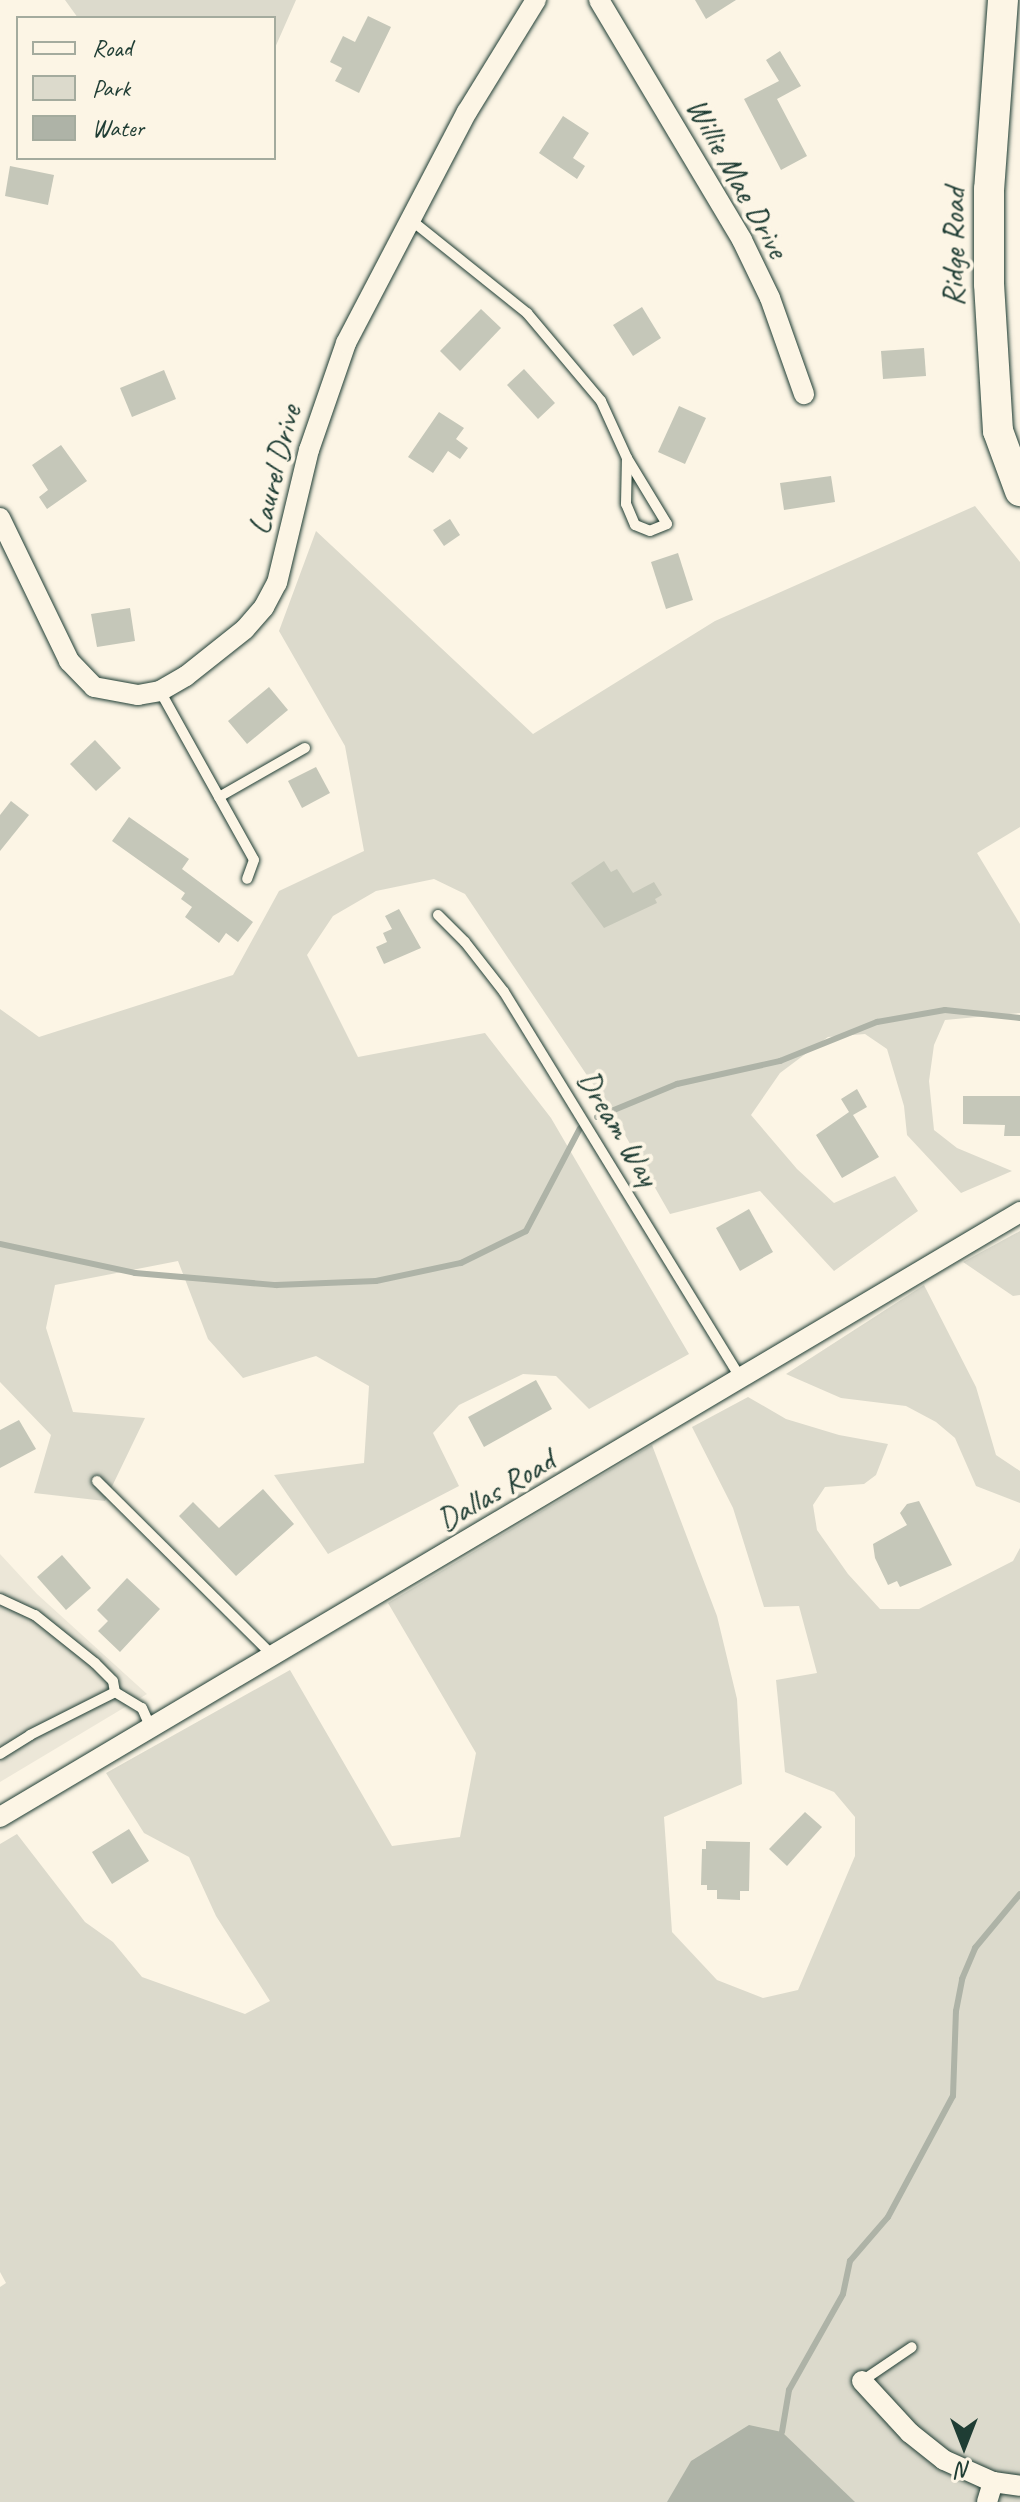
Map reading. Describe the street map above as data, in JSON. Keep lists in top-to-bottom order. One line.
{"streets":{"street":["Willie Mae Drive","Ridge Road","Laurel Drive","Dallas Road"],"lane":["Dream Way"]},"crossings":[["Dream Way","Dallas Road"]],"legend":["Road","Park","Water"],"north":"bottom"}
